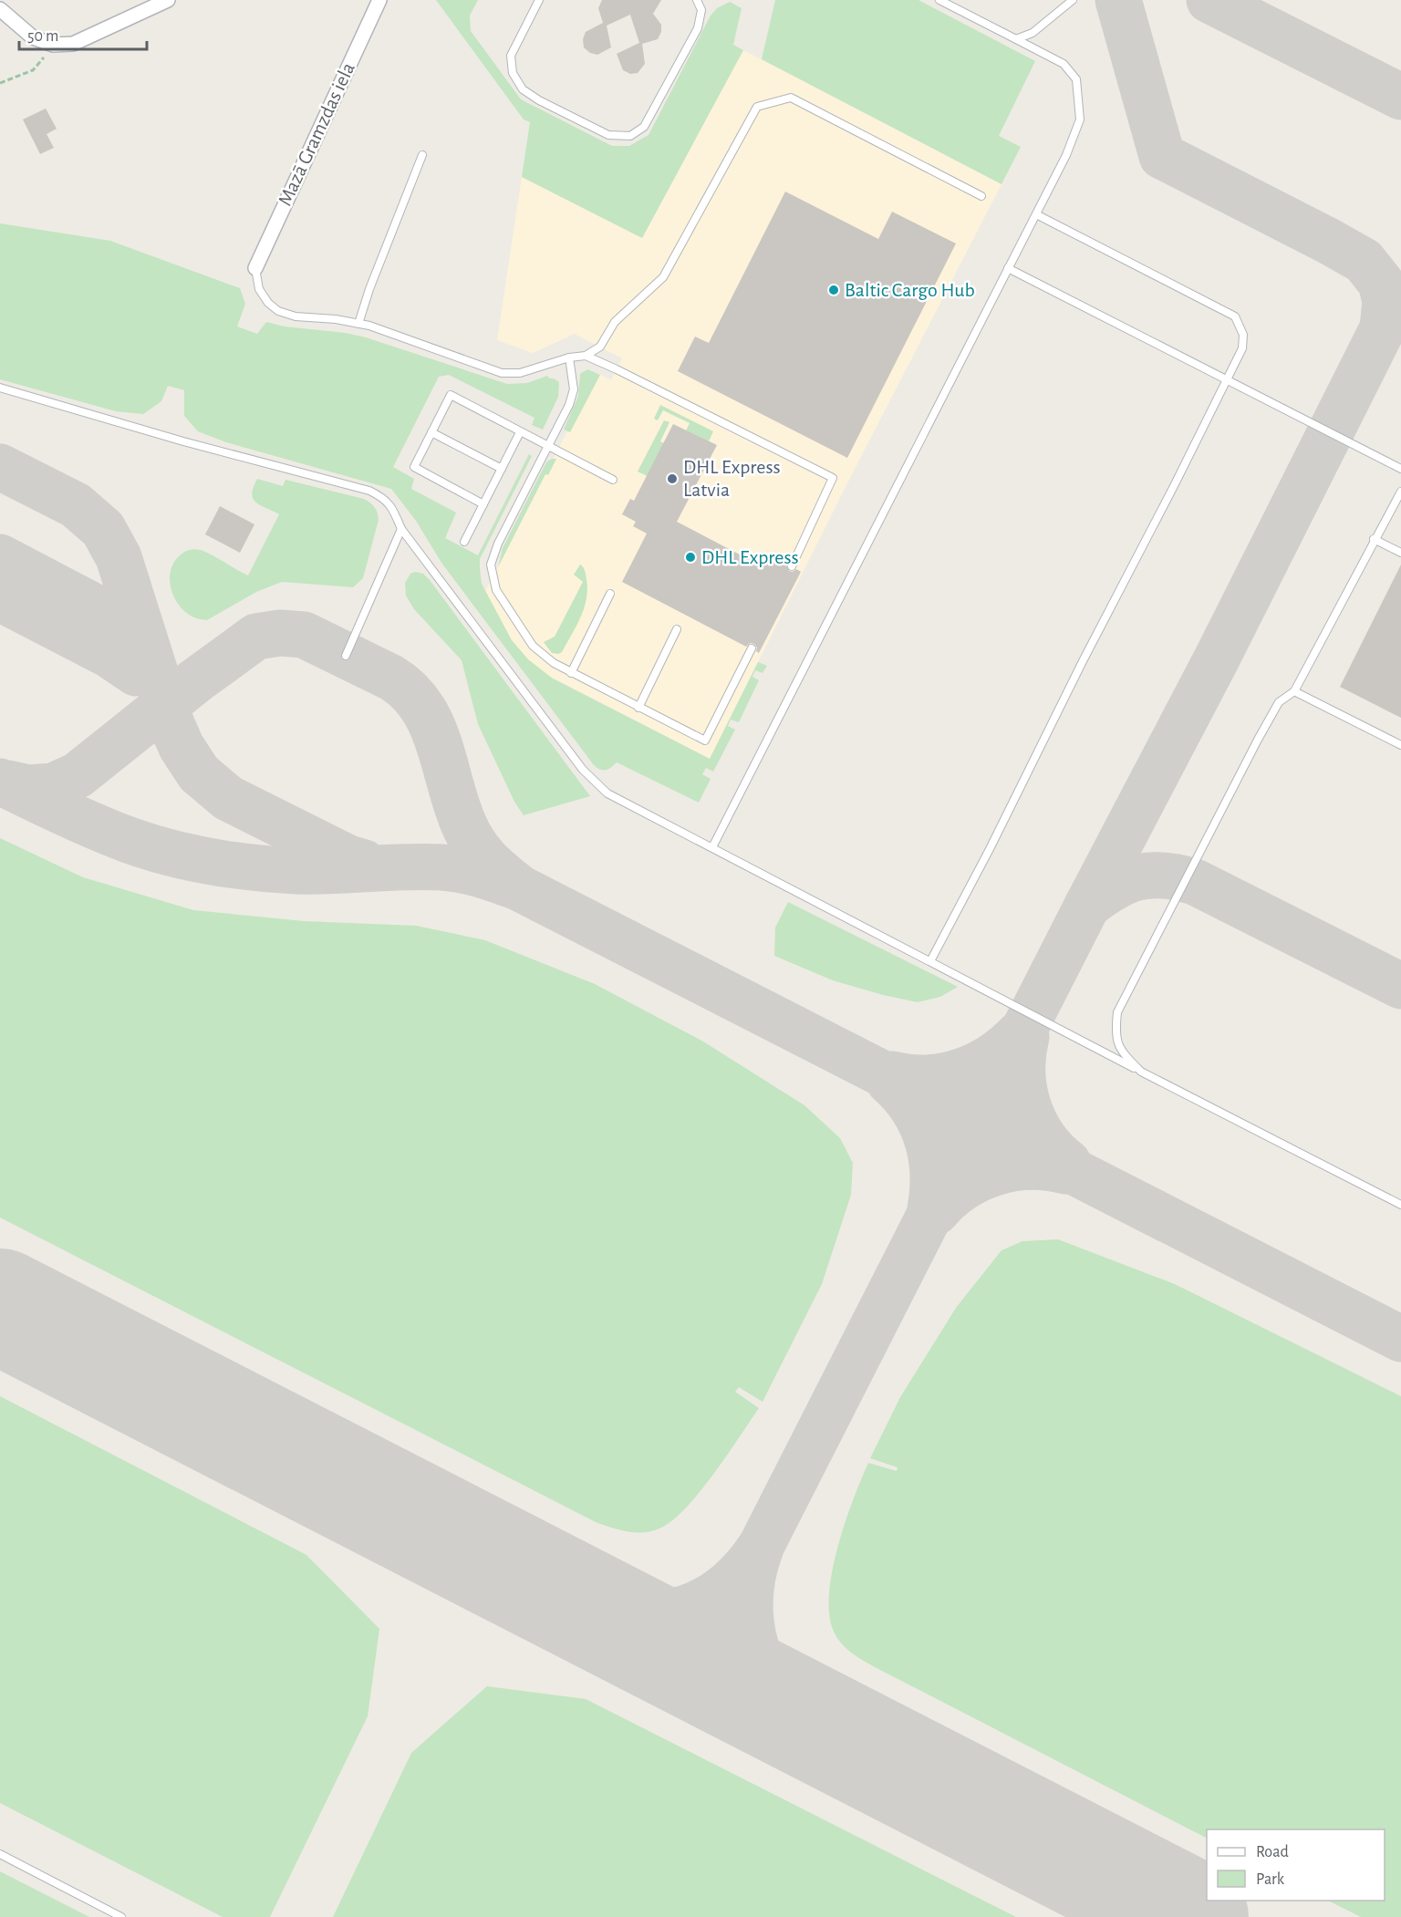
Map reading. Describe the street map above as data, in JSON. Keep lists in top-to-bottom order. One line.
{"streets":{"street":["Mazā Gramzdas iela"]},"places":["Baltic Cargo Hub","DHL Express Latvia","DHL Express"],"legend":["Road","Park"],"scale_bar":"50 m"}
